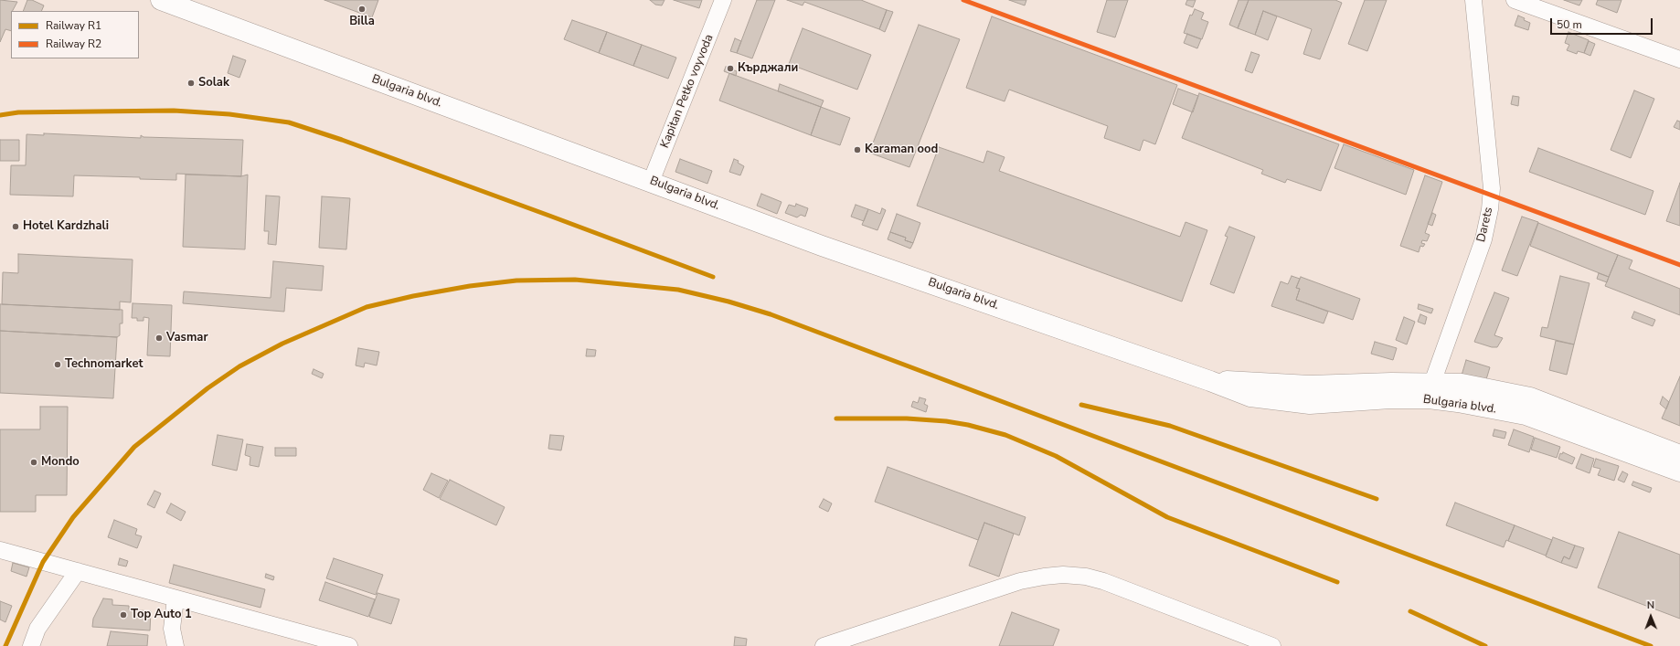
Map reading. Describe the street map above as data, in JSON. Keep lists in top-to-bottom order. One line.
{"streets":{"street":["Bulgaria blvd.","Kapitan Petko voyvoda","Darets"]},"crossings":[["Bulgaria blvd.","Kapitan Petko voyvoda"],["Bulgaria blvd.","Darets"]],"places":["Billa","Кърджали","Solak","Karaman ood","Hotel Kardzhali","Vasmar","Technomarket","Mondo","Top Auto 1"],"lines":["rail line R2","rail line R1"],"legend":["Railway R1","Railway R2"],"scale_bar":"50 m","north":"top"}
